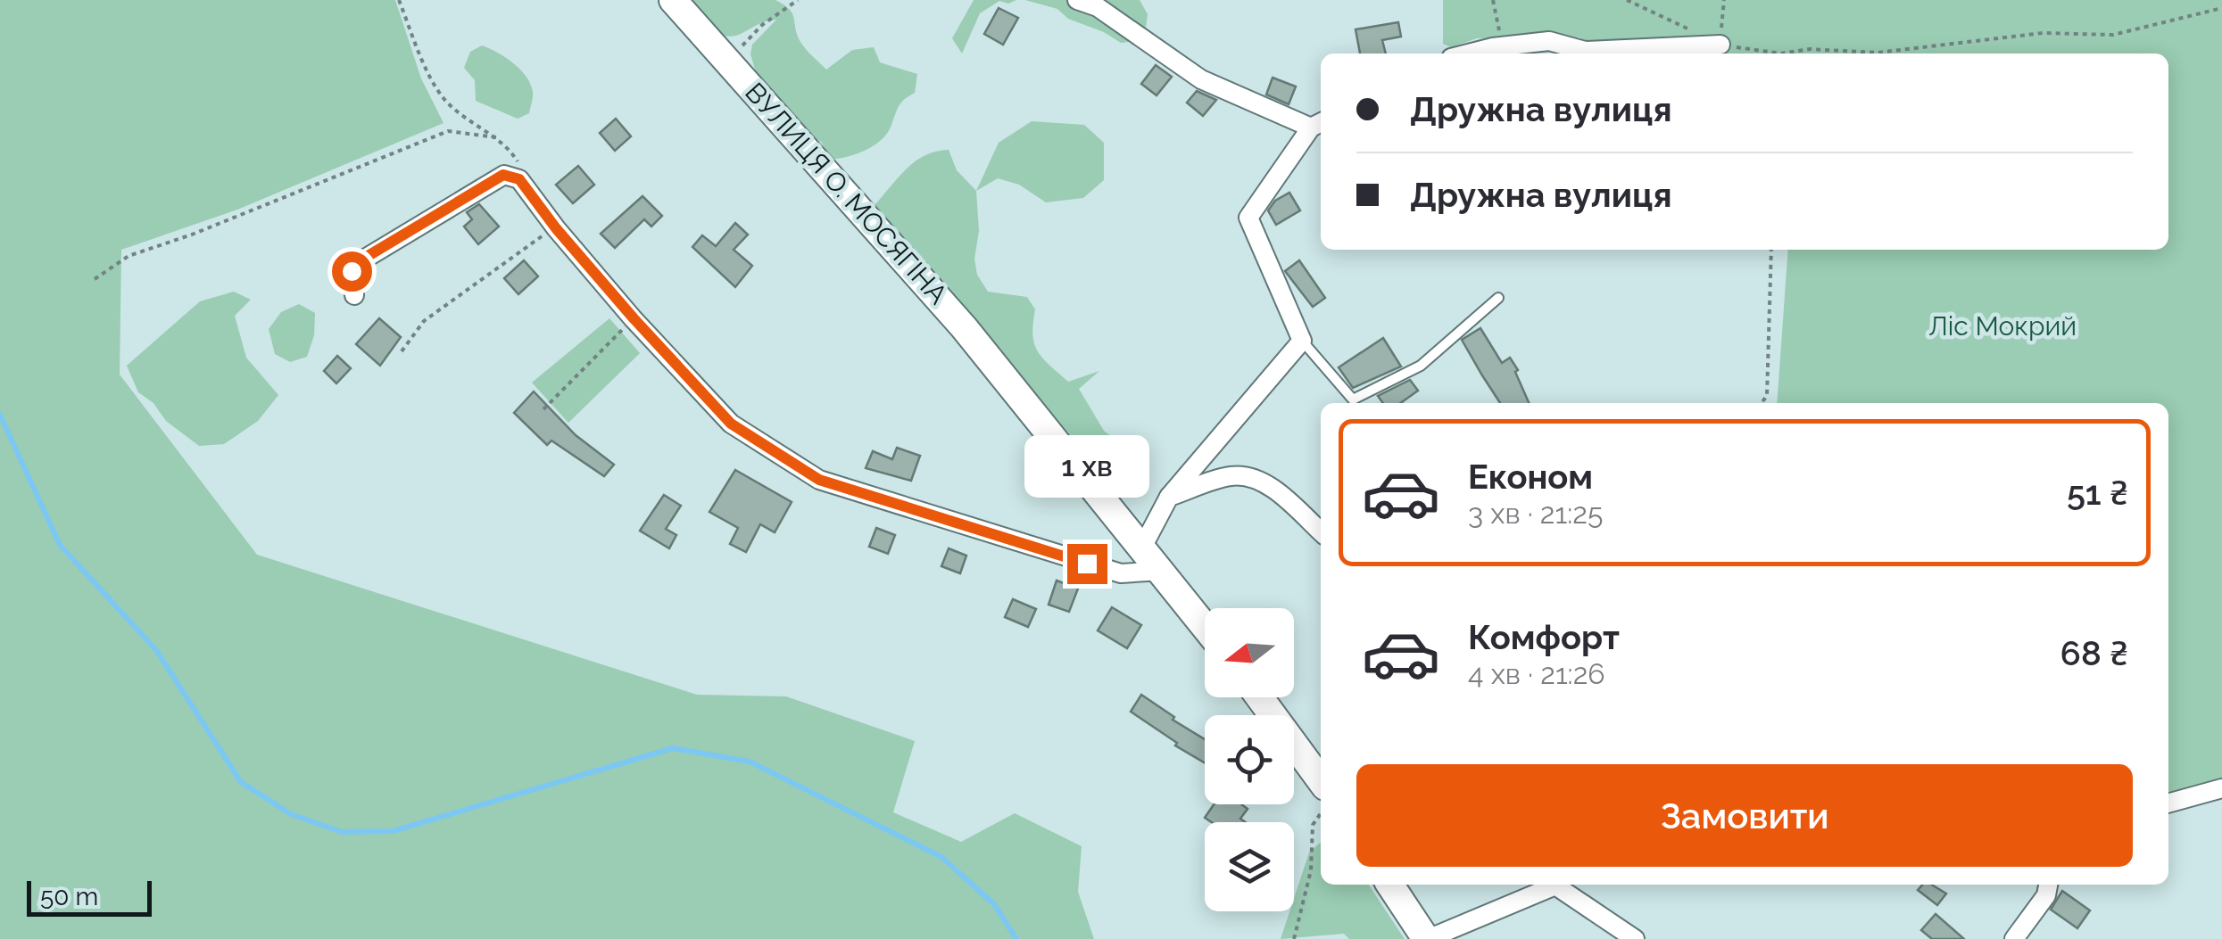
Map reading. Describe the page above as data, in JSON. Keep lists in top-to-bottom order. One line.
{"streets":{"main road":["ВУЛИЦЯ О. МОСЯГІНА"]},"parks":["Ліс Мокрий"],"scale_bar":"50 m","north":"left","page":{"banner":["Дружна вулиця","Дружна вулиця"],"list":[{"name":"Економ","note":"3 хв · 21:25","value":"51 ₴"},{"name":"Комфорт","note":"4 хв · 21:26","value":"68 ₴"}],"bubble":"1 хв","buttons":"Замовити","scale":"50 m"}}
